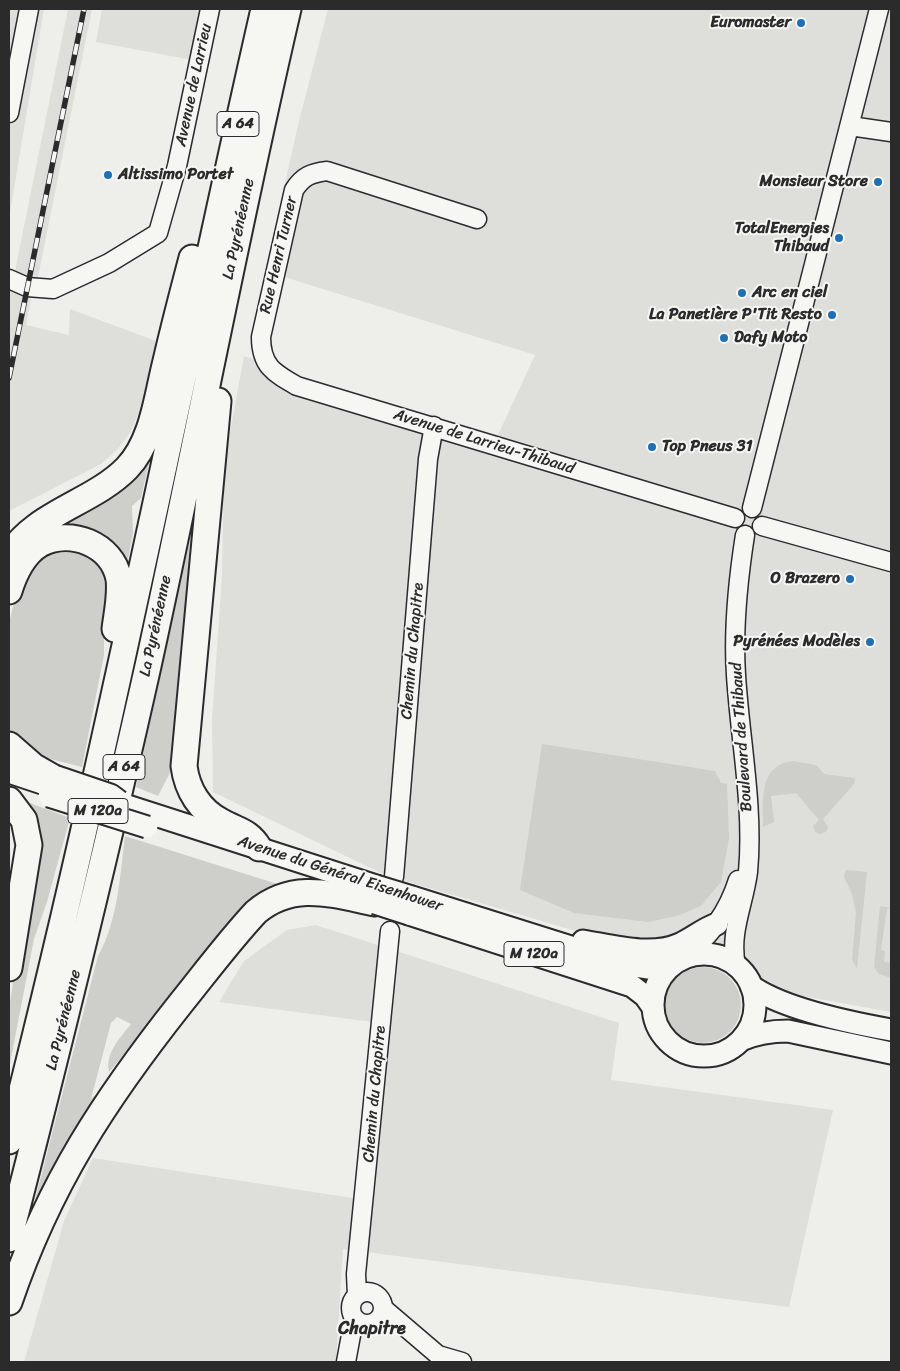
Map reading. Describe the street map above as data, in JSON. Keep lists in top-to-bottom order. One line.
{"streets":{"highway":["A 64","La Pyrénéenne"],"main road":["M 120a","Avenue du Général Eisenhower"],"street":["Avenue de Larrieu","Rue Henri Turner","Avenue de Larrieu-Thibaud","Chemin du Chapitre","Boulevard de Thibaud"]},"crossings":[["Rue Henri Turner","Avenue de Larrieu-Thibaud"],["Avenue de Larrieu-Thibaud","Chemin du Chapitre"],["Avenue de Larrieu-Thibaud","Boulevard de Thibaud"],["Chemin du Chapitre","Avenue du Général Eisenhower"],["Boulevard de Thibaud","Avenue du Général Eisenhower"]],"districts":["Chapitre"],"places":["Euromaster","Altissimo Portet","Monsieur Store","TotalEnergies Thibaud","Arc en ciel","La Panetière P'Tit Resto","Dafy Moto","Top Pneus 31","O Brazero","Pyrénées Modèles"]}
